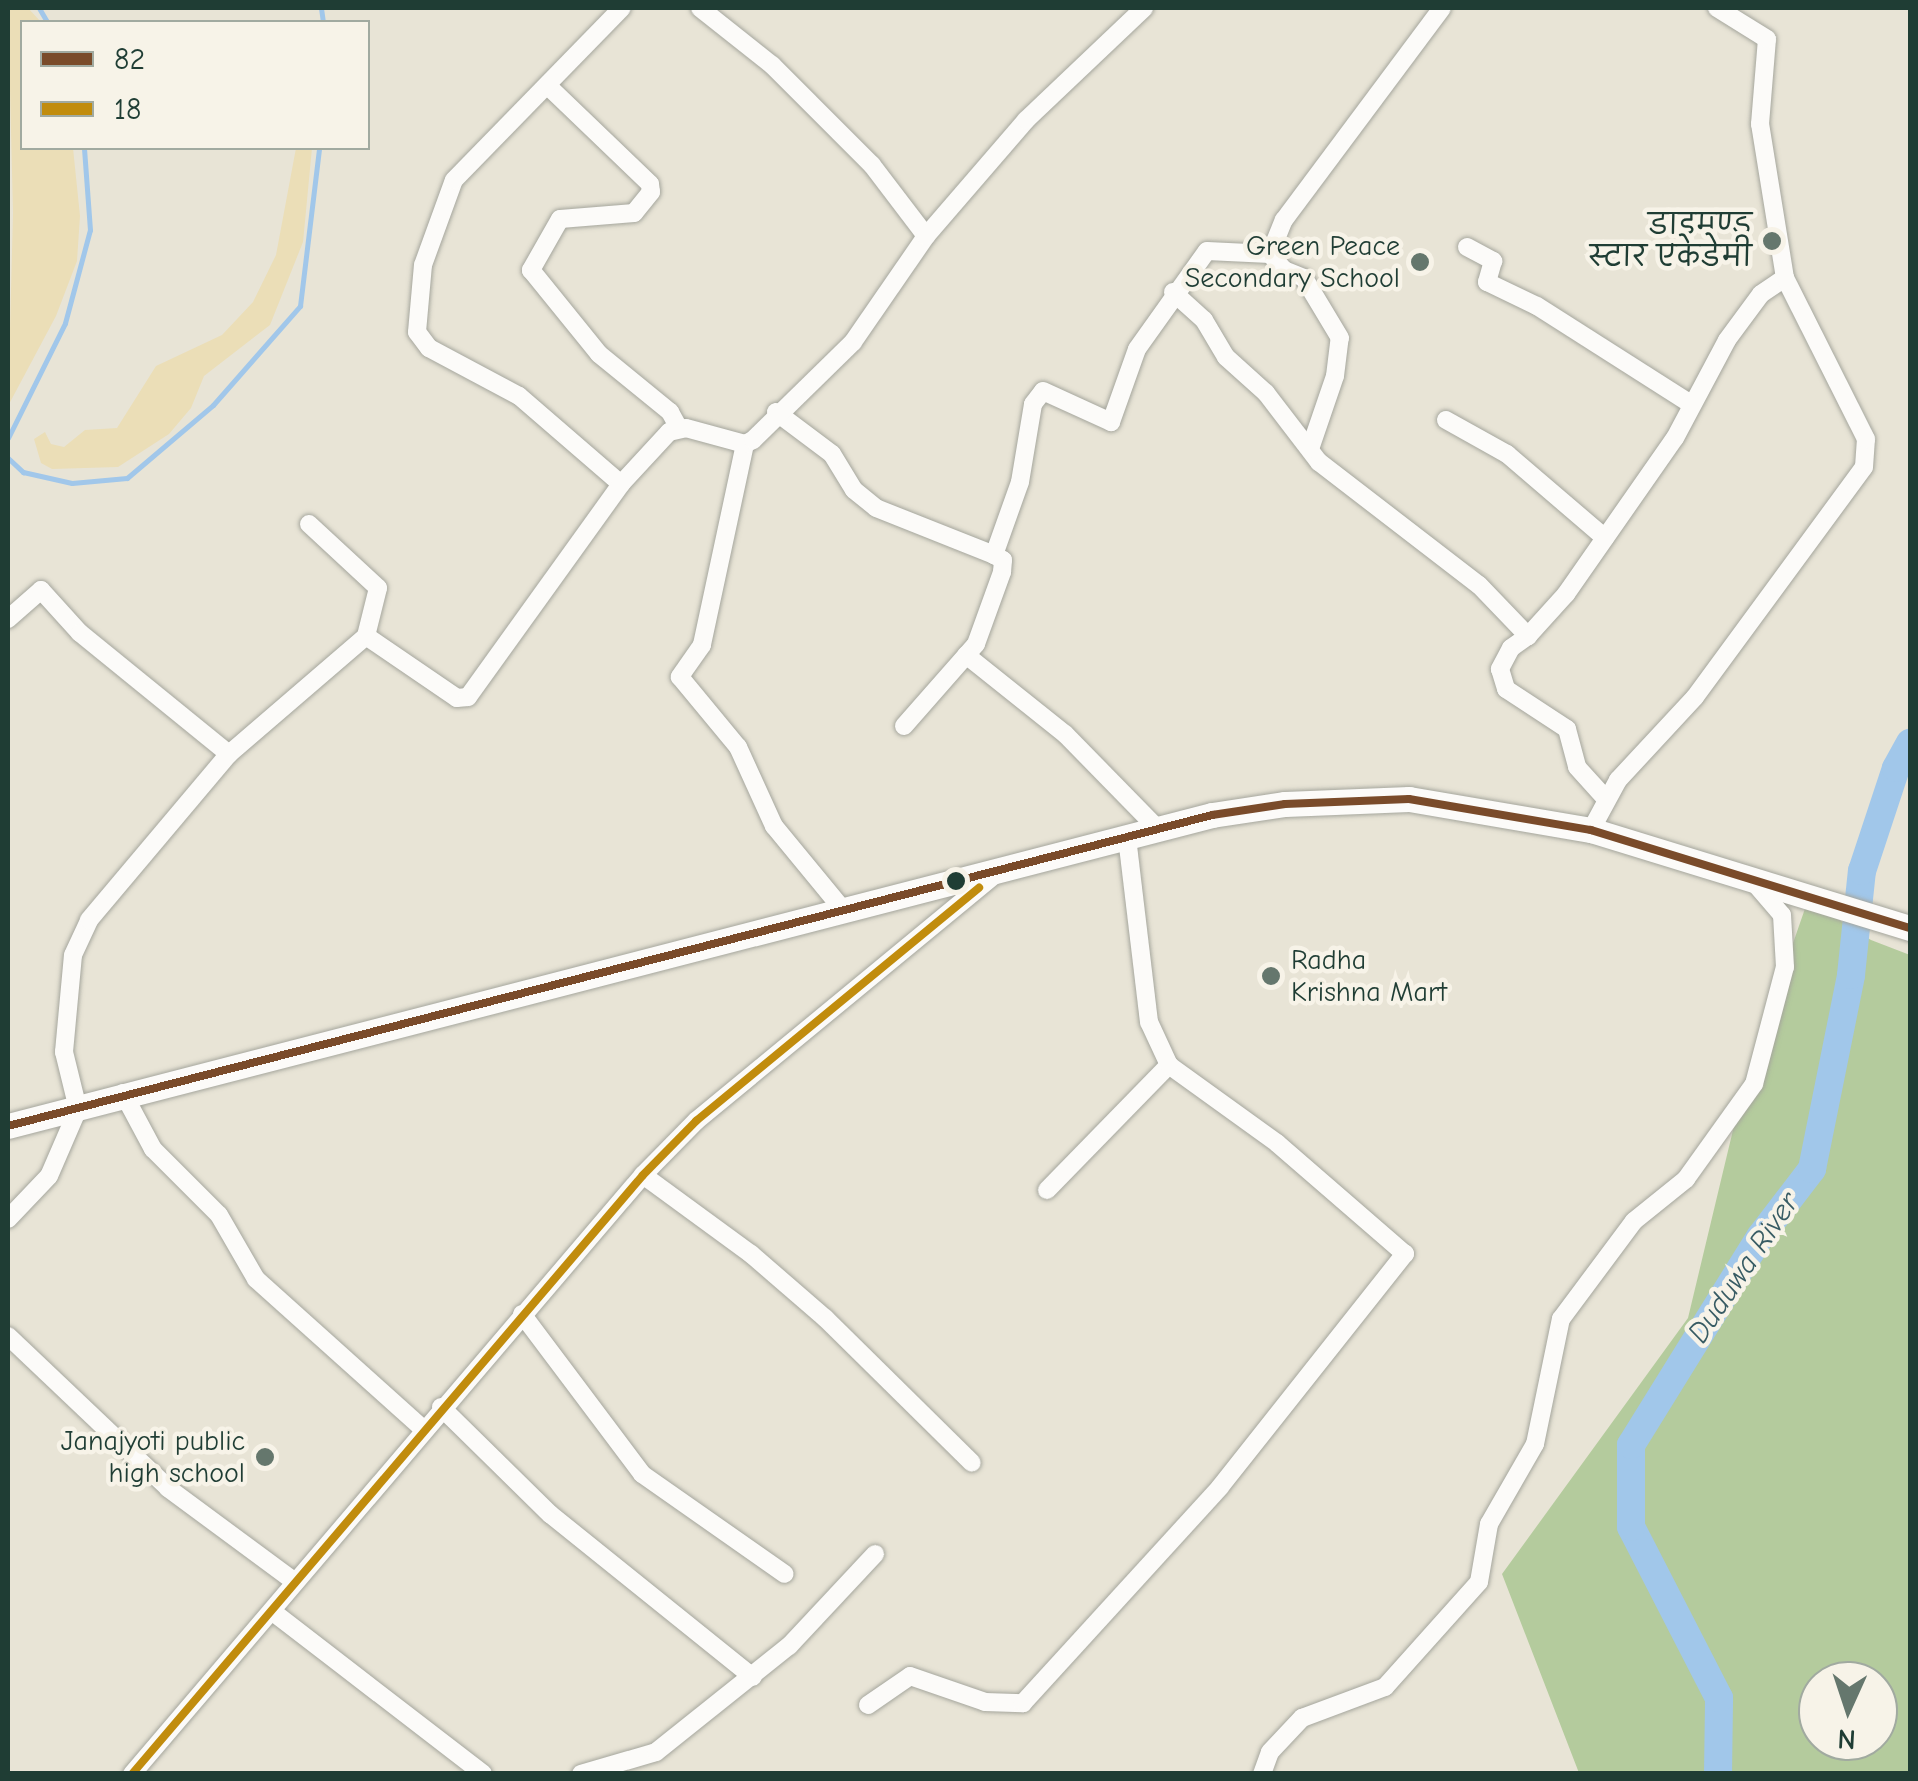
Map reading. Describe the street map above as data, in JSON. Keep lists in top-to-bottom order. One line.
{"water":["Duduwa River"],"places":["डाइमण्ड स्टार एकेडेमी","Green Peace Secondary School","Radha Krishna Mart","Janajyoti public high school"],"lines":["transit line 82","transit line 18"],"legend":["82","18"],"north":"bottom"}
